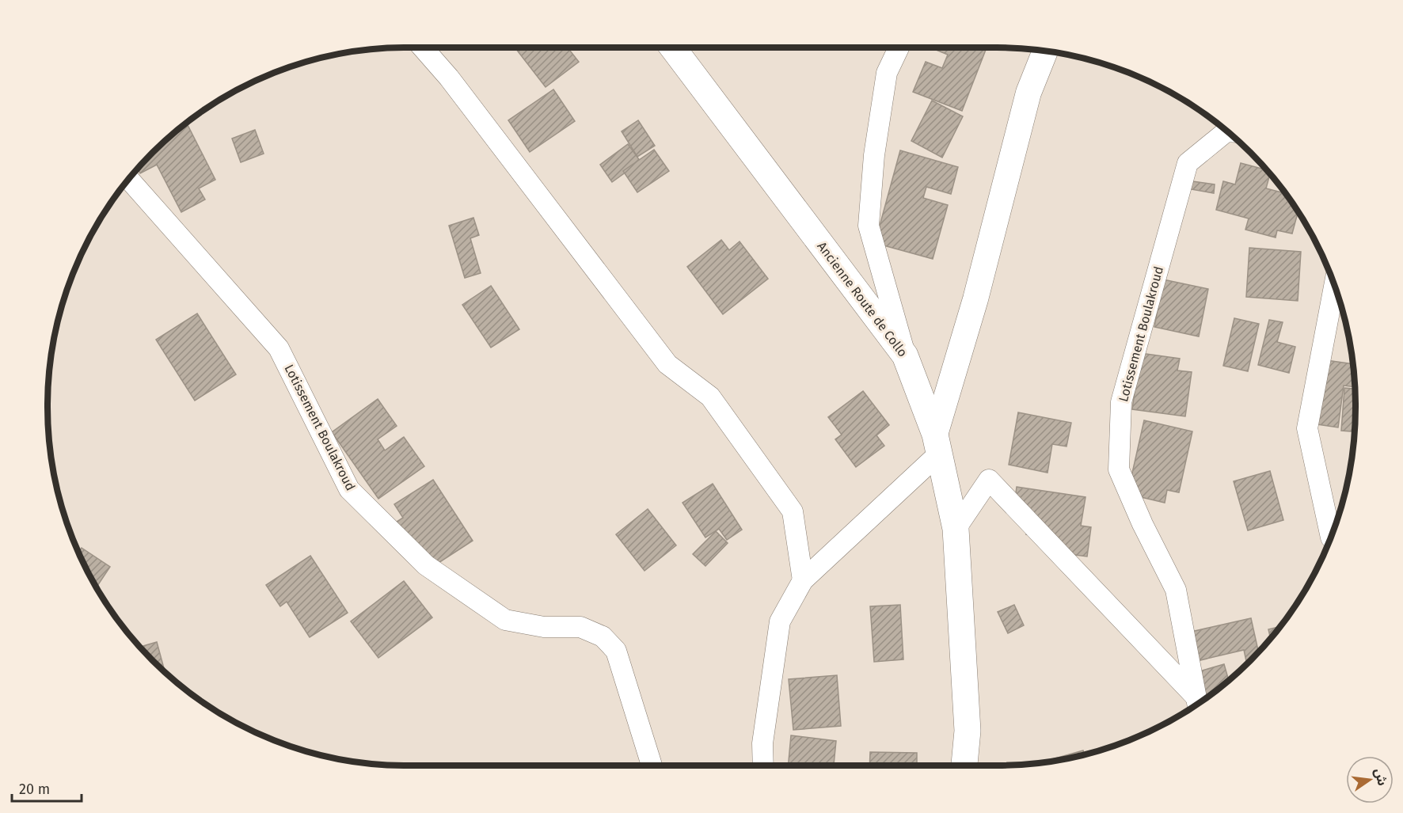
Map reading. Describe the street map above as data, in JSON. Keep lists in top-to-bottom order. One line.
{"streets":{"main road":["Ancienne Route de Collo"],"street":["Lotissement Boulakroud"]},"crossings":[["Ancienne Route de Collo","Lotissement Boulakroud"]],"scale_bar":"20 m","north":"right"}
